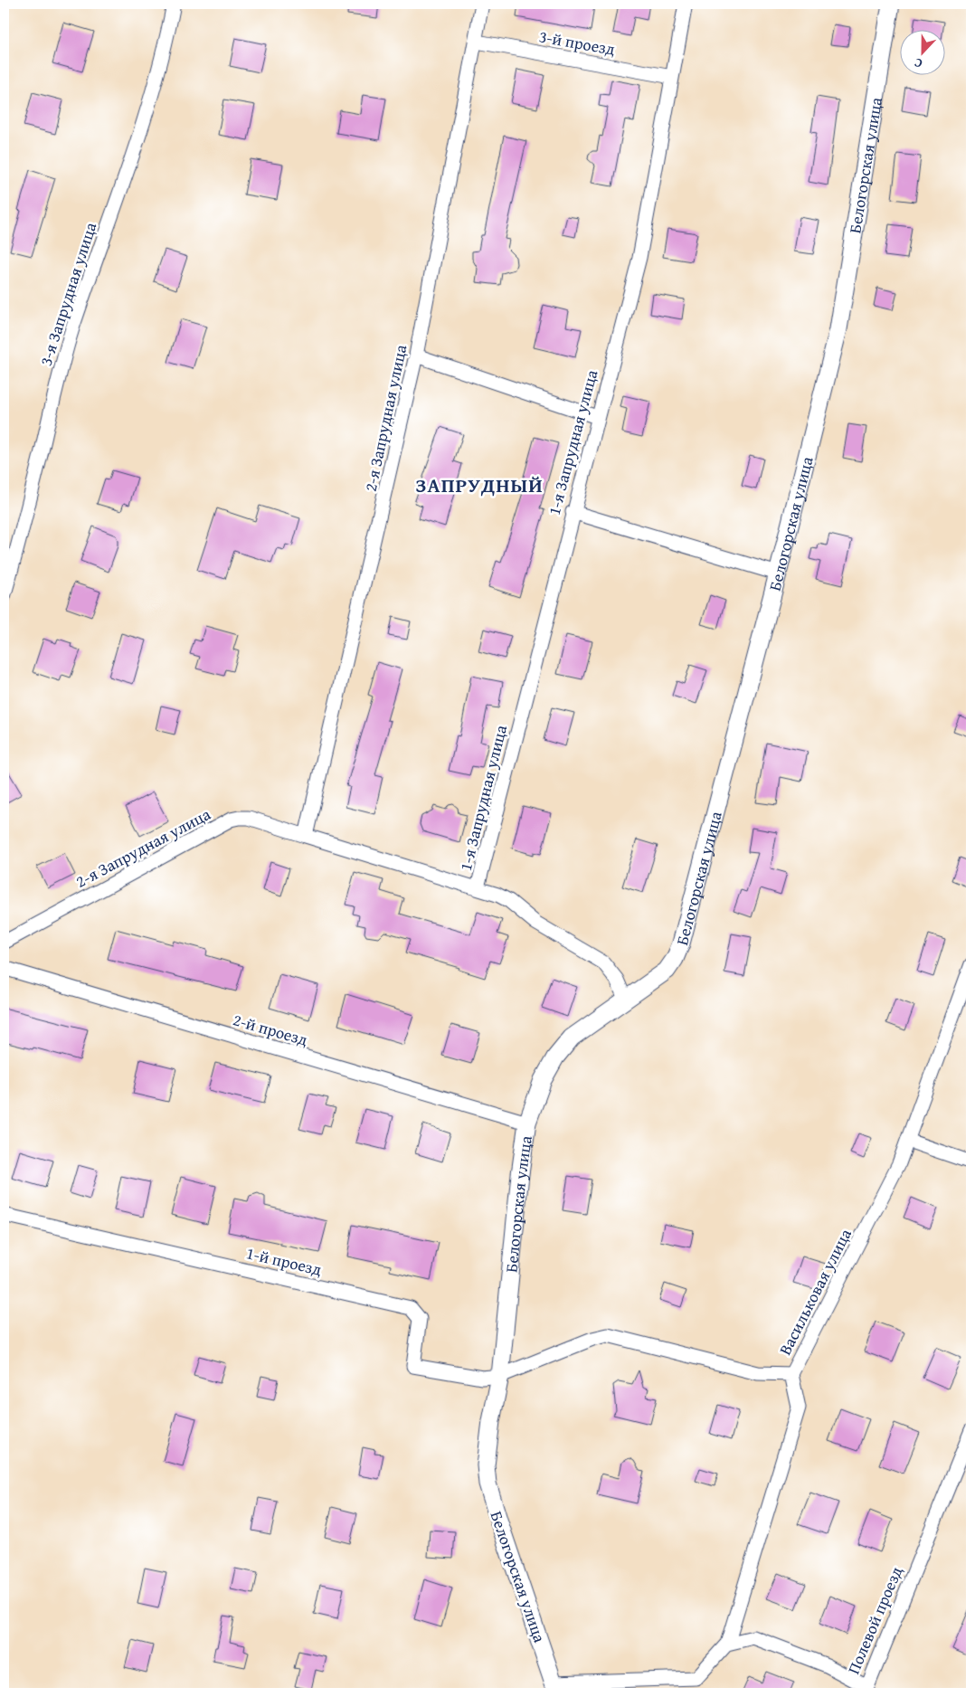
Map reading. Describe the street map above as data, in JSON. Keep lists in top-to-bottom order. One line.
{"streets":{"street":["3-й проезд","Белогорская улица","3-я Запрудная улица","2-я Запрудная улица","1-я Запрудная улица","2-й проезд","1-й проезд","Васильковая улица","Полевой проезд"]},"crossings":[["3-й проезд","2-я Запрудная улица"],["3-й проезд","1-я Запрудная улица"],["Белогорская улица","2-я Запрудная улица"],["Белогорская улица","2-й проезд"],["Белогорская улица","1-й проезд"],["2-я Запрудная улица","1-я Запрудная улица"],["Васильковая улица","Полевой проезд"]],"districts":["ЗАПРУДНЫЙ"],"north":"bottom"}
